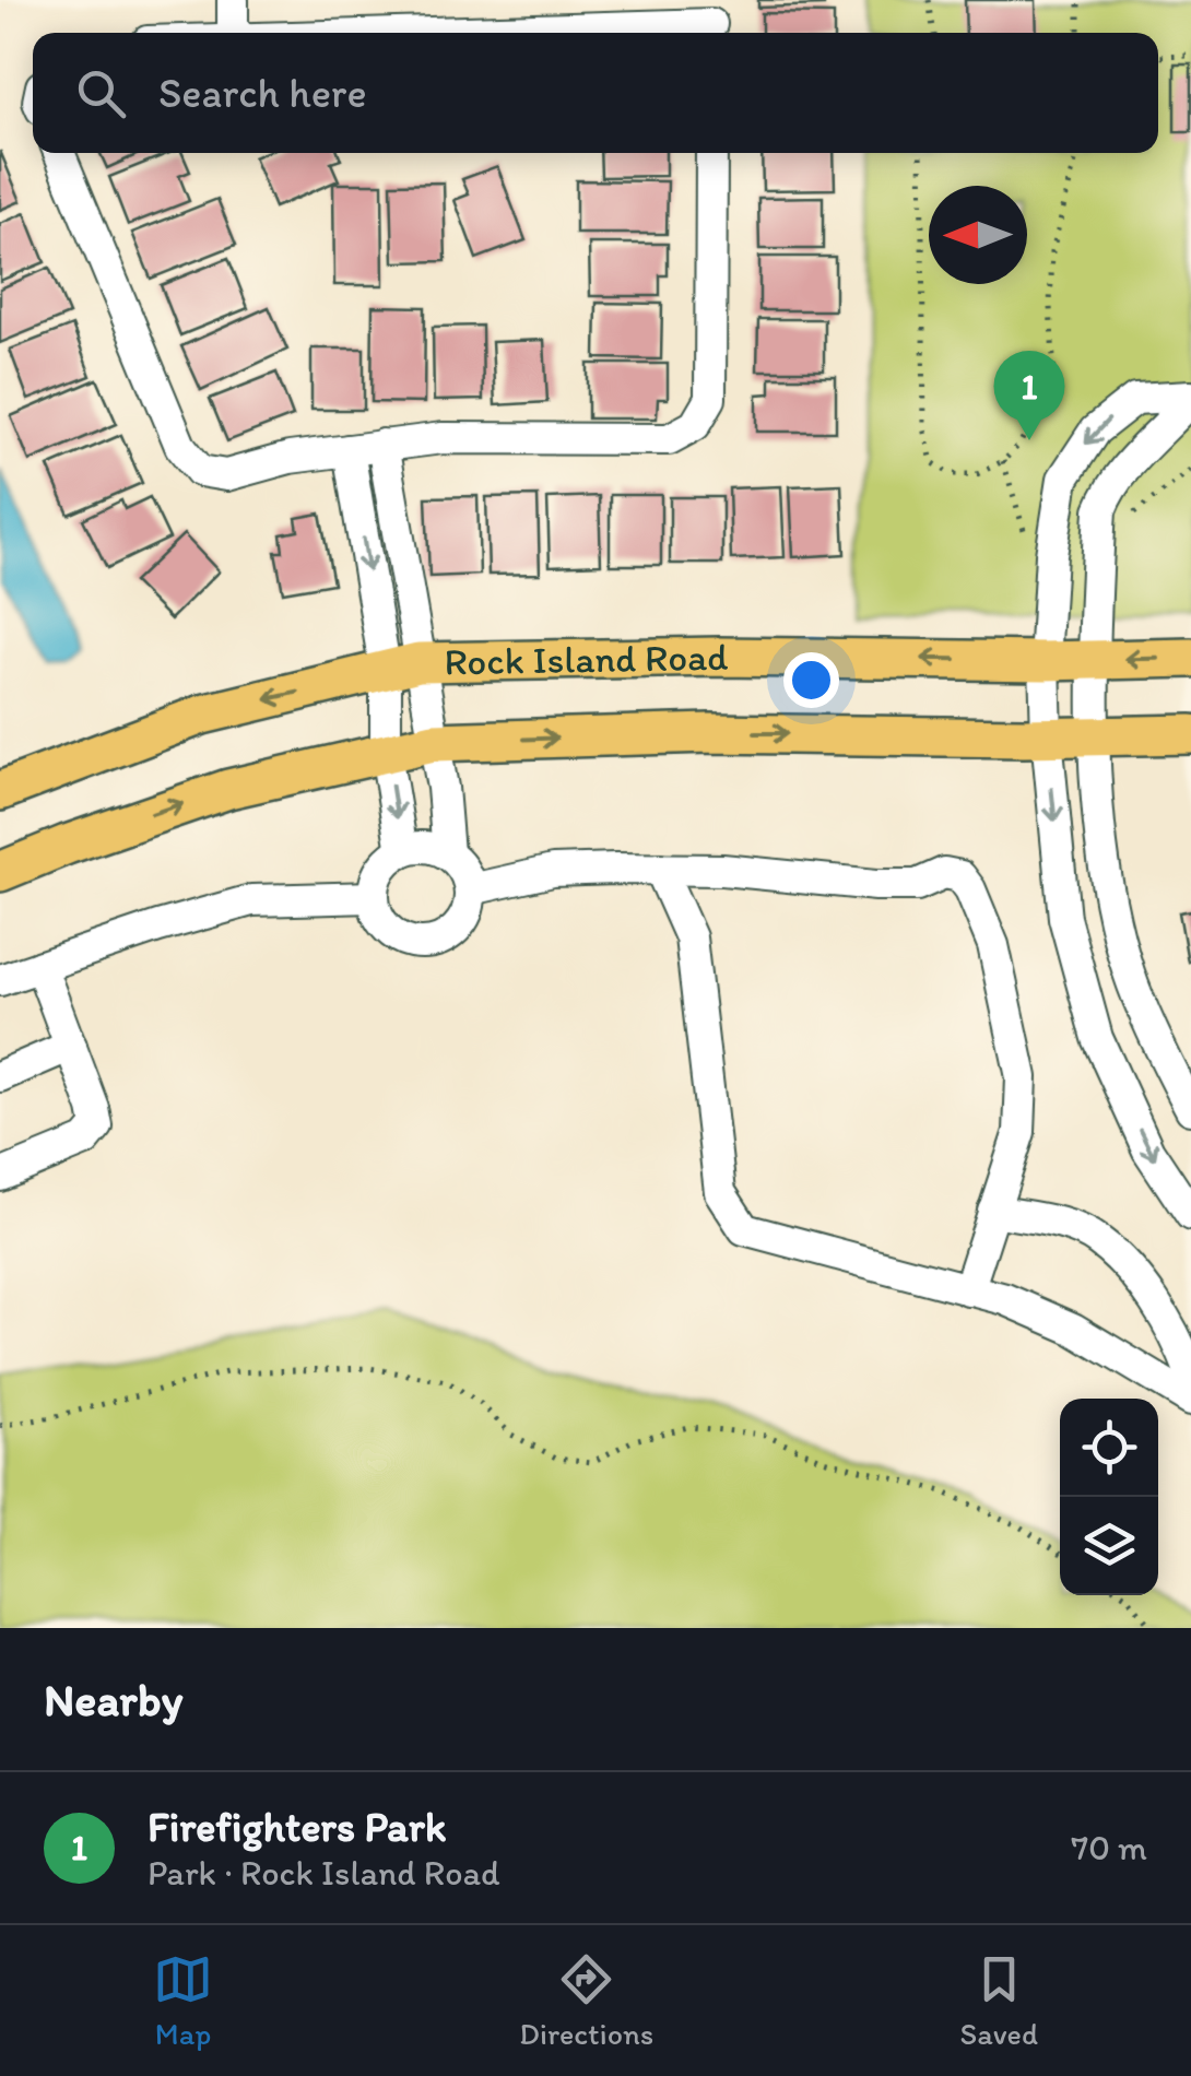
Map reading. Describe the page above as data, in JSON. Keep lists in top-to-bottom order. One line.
{"streets":{"main road":["Rock Island Road"]},"north":"left","page":{"search":"Search here","pins":"1","heading":"Nearby","list":[{"mark":"1","name":"Firefighters Park","note":"Park · Rock Island Road","value":"70 m"}],"nav":["Map","Directions","Saved"]}}
